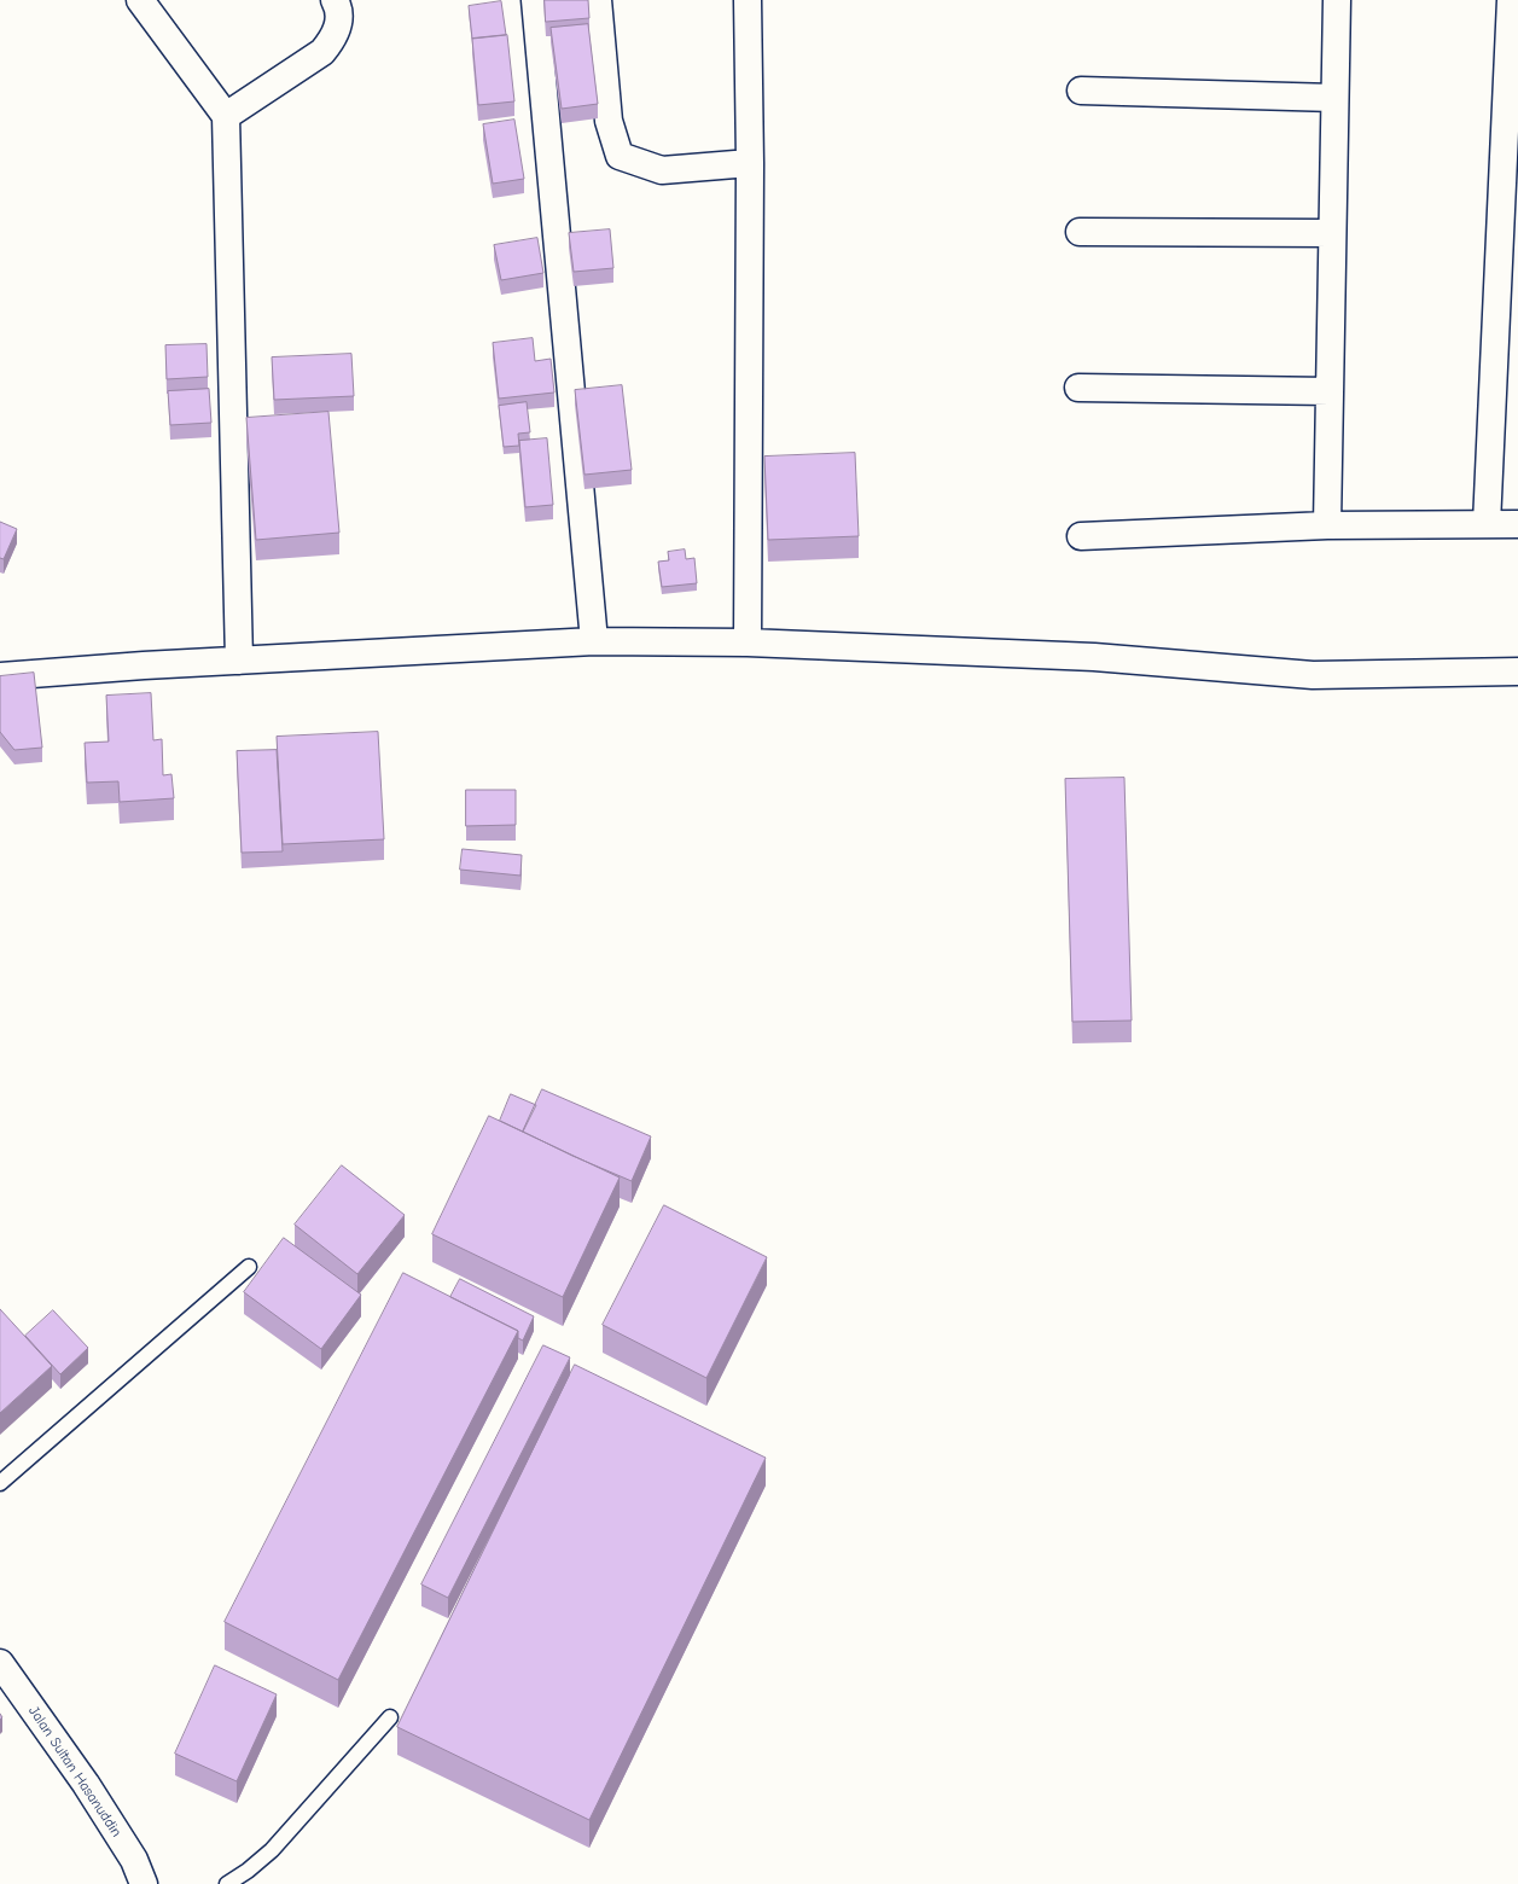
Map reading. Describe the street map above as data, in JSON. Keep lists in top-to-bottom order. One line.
{"streets":{"street":["Jalan Sultan Hasanuddin"]}}
